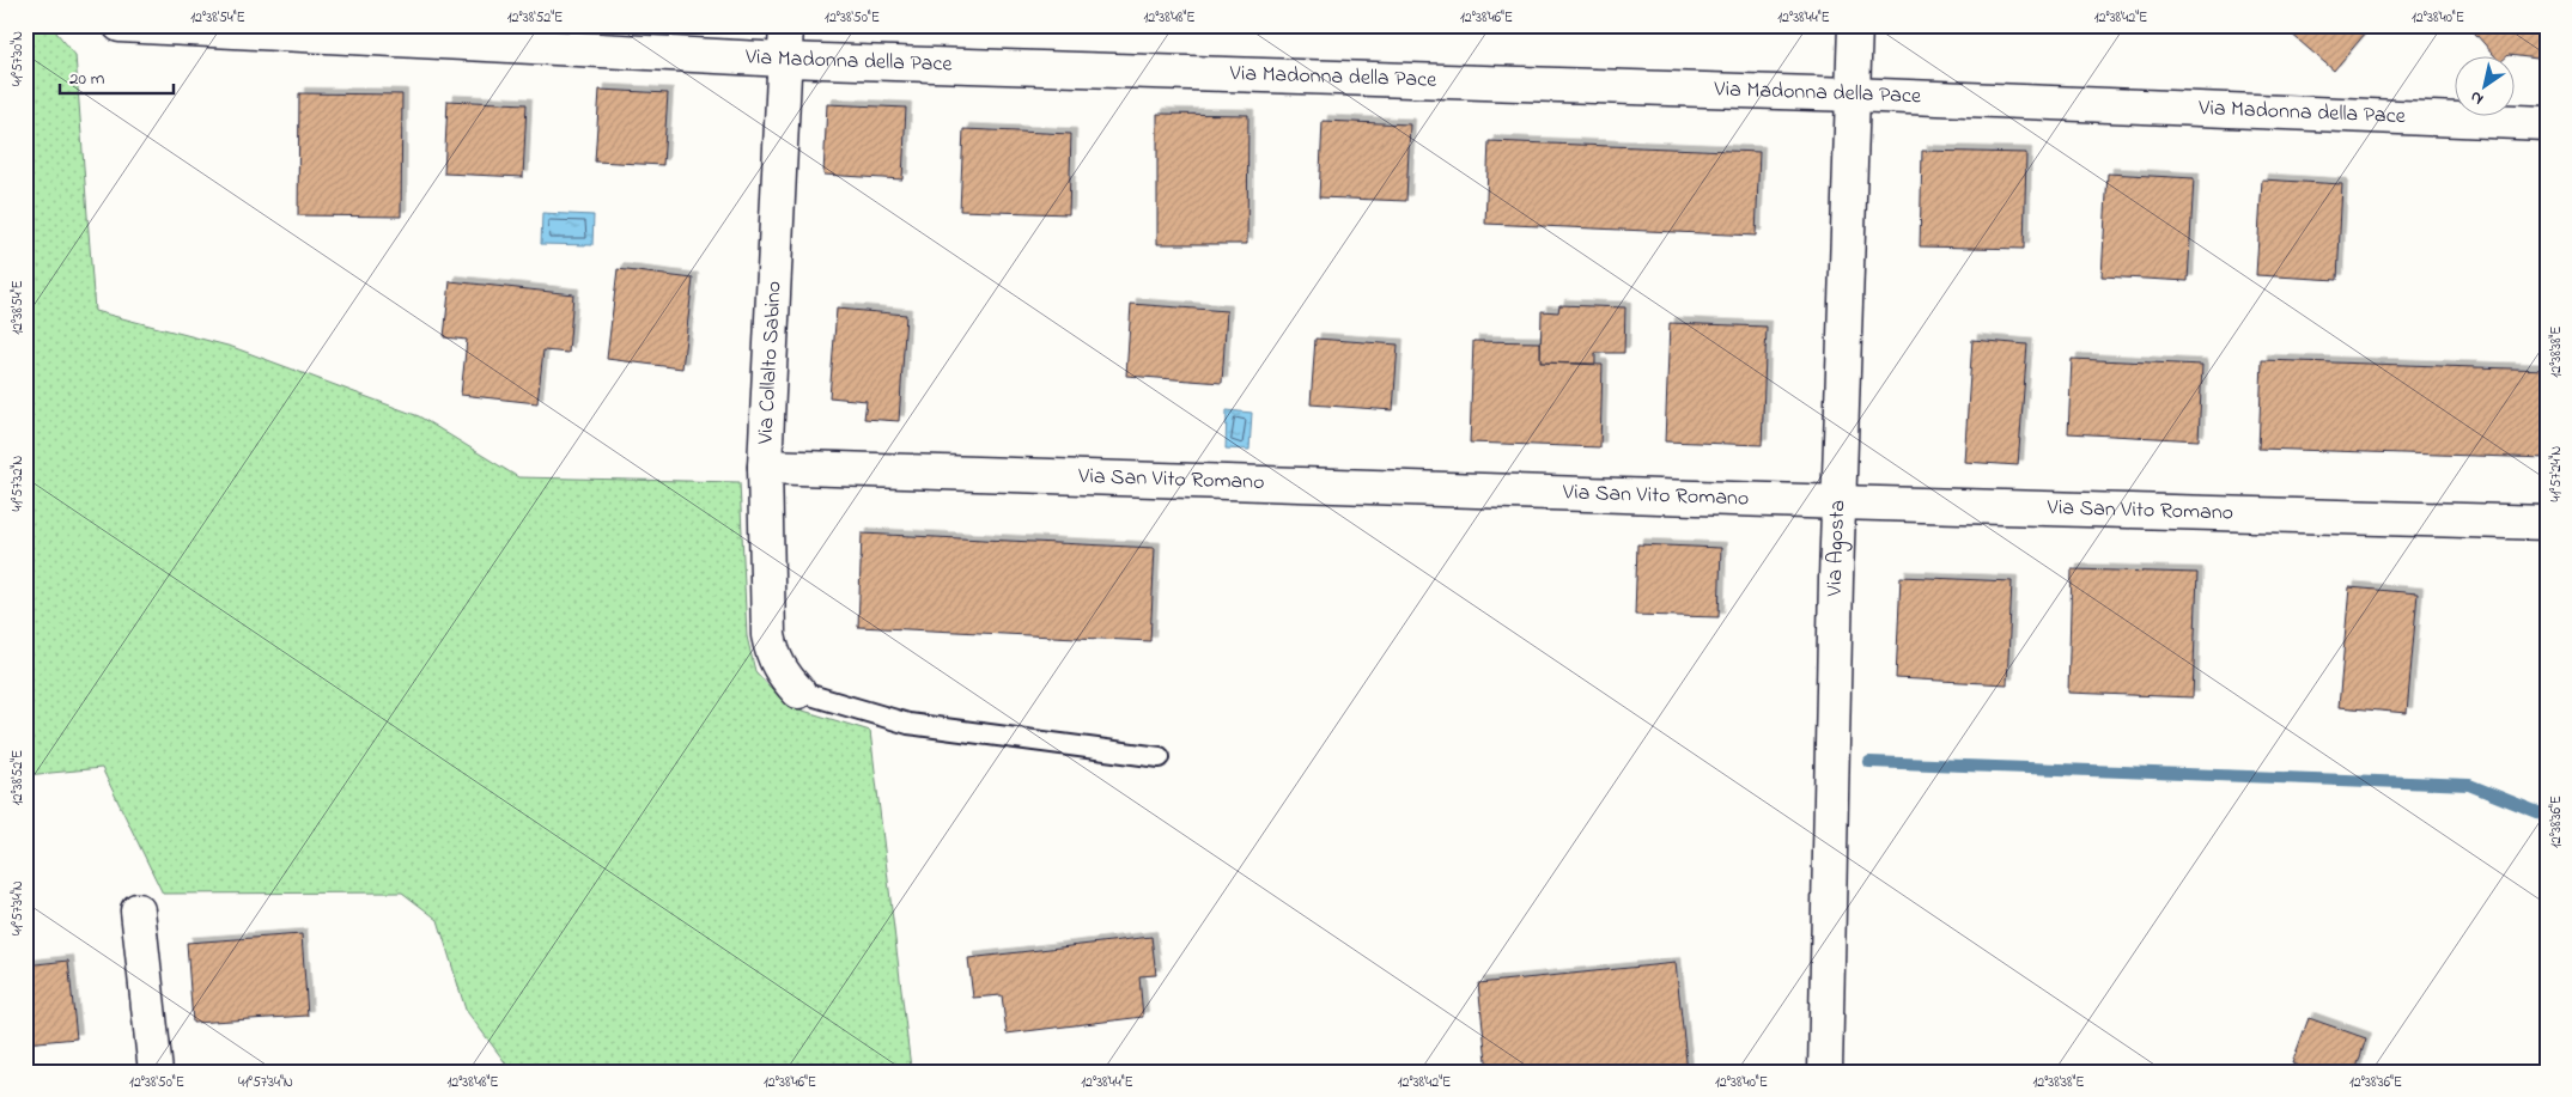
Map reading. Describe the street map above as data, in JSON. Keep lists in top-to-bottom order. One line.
{"streets":{"street":["Via Madonna della Pace","Via Collalto Sabino","Via San Vito Romano","Via Agosta"]},"crossings":[["Via Madonna della Pace","Via Collalto Sabino"],["Via Madonna della Pace","Via Agosta"],["Via Collalto Sabino","Via San Vito Romano"],["Via San Vito Romano","Via Agosta"]],"scale_bar":"20 m","north":"bottom left","coordinates":["12°38'54\"E","12°38'52\"E","12°38'50\"E","12°38'48\"E","12°38'46\"E","12°38'44\"E","12°38'42\"E","12°38'40\"E","41°57'30\"N","12°38'38\"E","41°57'24\"N","41°57'32\"N","12°38'36\"E","41°57'34\"N"]}
